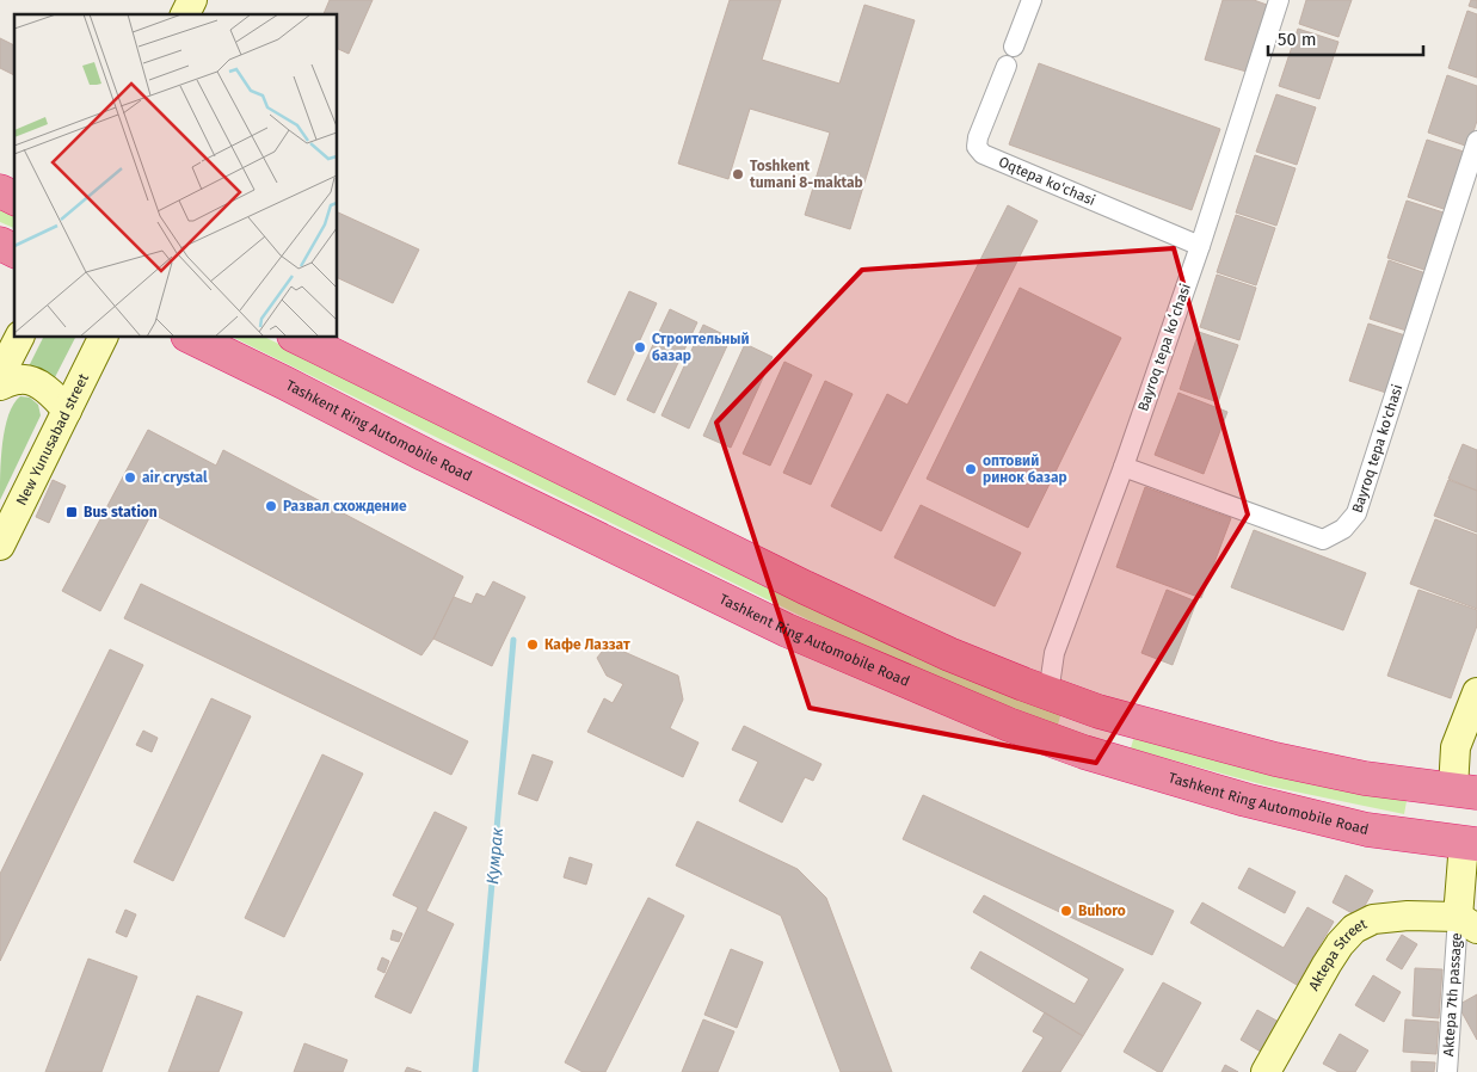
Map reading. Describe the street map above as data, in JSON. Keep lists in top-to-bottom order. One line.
{"streets":{"highway":["Tashkent Ring Automobile Road"],"street":["Oqtepa ko'chasi","Bayroq tepa koʻchasi","New Yunusabad street","Bayroq tepa ko'chasi","Aktepa Street","Aktepa 7th passage"]},"crossings":[["Oqtepa ko'chasi","Bayroq tepa koʻchasi"],["Bayroq tepa koʻchasi","Bayroq tepa ko'chasi"],["Aktepa Street","Aktepa 7th passage"]],"water":["Кумрак"],"places":{"other":["Toshkent tumani 8-maktab","Строительный базар","оптовий ринок базар","air crystal","Развал схождение","Кафе Лаззат","Buhoro"],"transit":["Bus station"]},"scale_bar":"50 m"}
